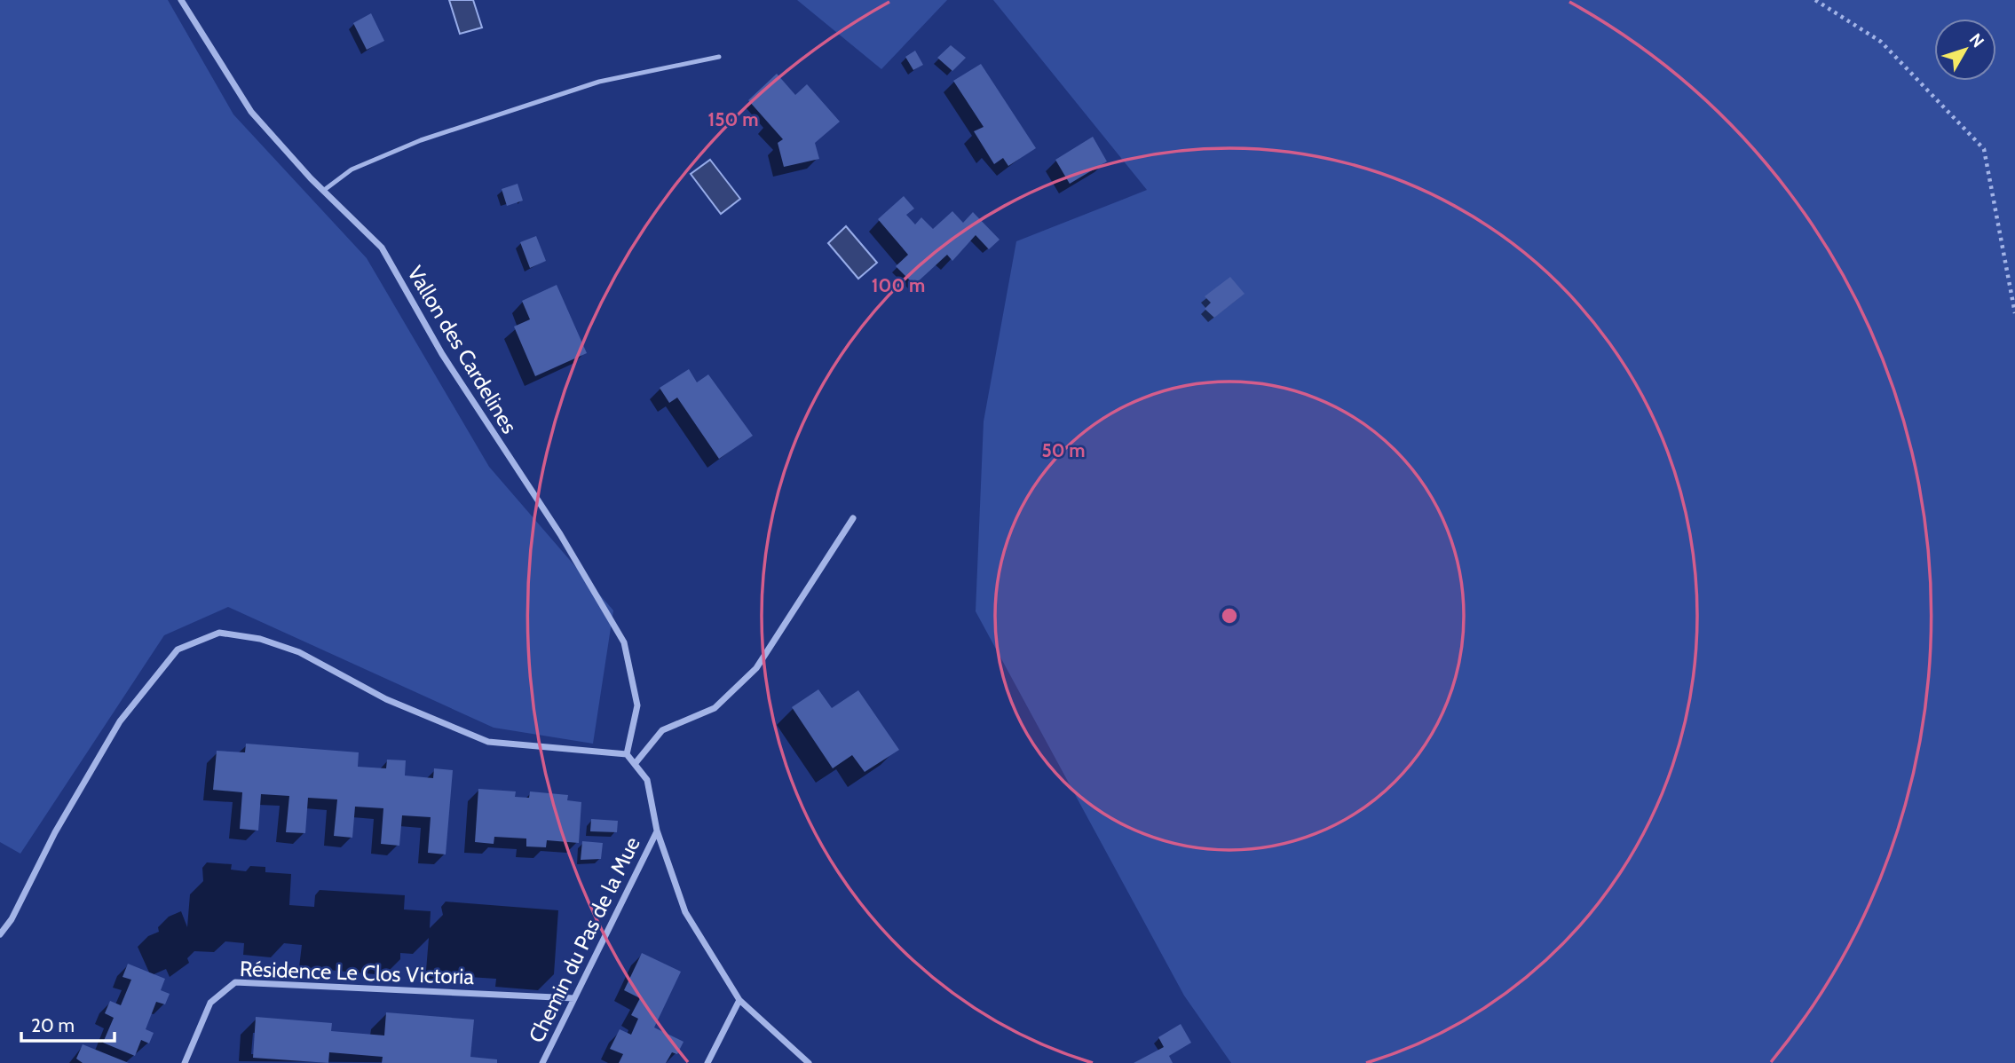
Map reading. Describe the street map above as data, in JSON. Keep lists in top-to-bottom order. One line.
{"streets":{"street":["Vallon des Cardelines","Chemin du Pas de la Mue","Résidence Le Clos Victoria"]},"crossings":[["Vallon des Cardelines","Chemin du Pas de la Mue"],["Chemin du Pas de la Mue","Résidence Le Clos Victoria"]],"scale_bar":"20 m","north":"top right","rings":["150 m","100 m","50 m"]}
